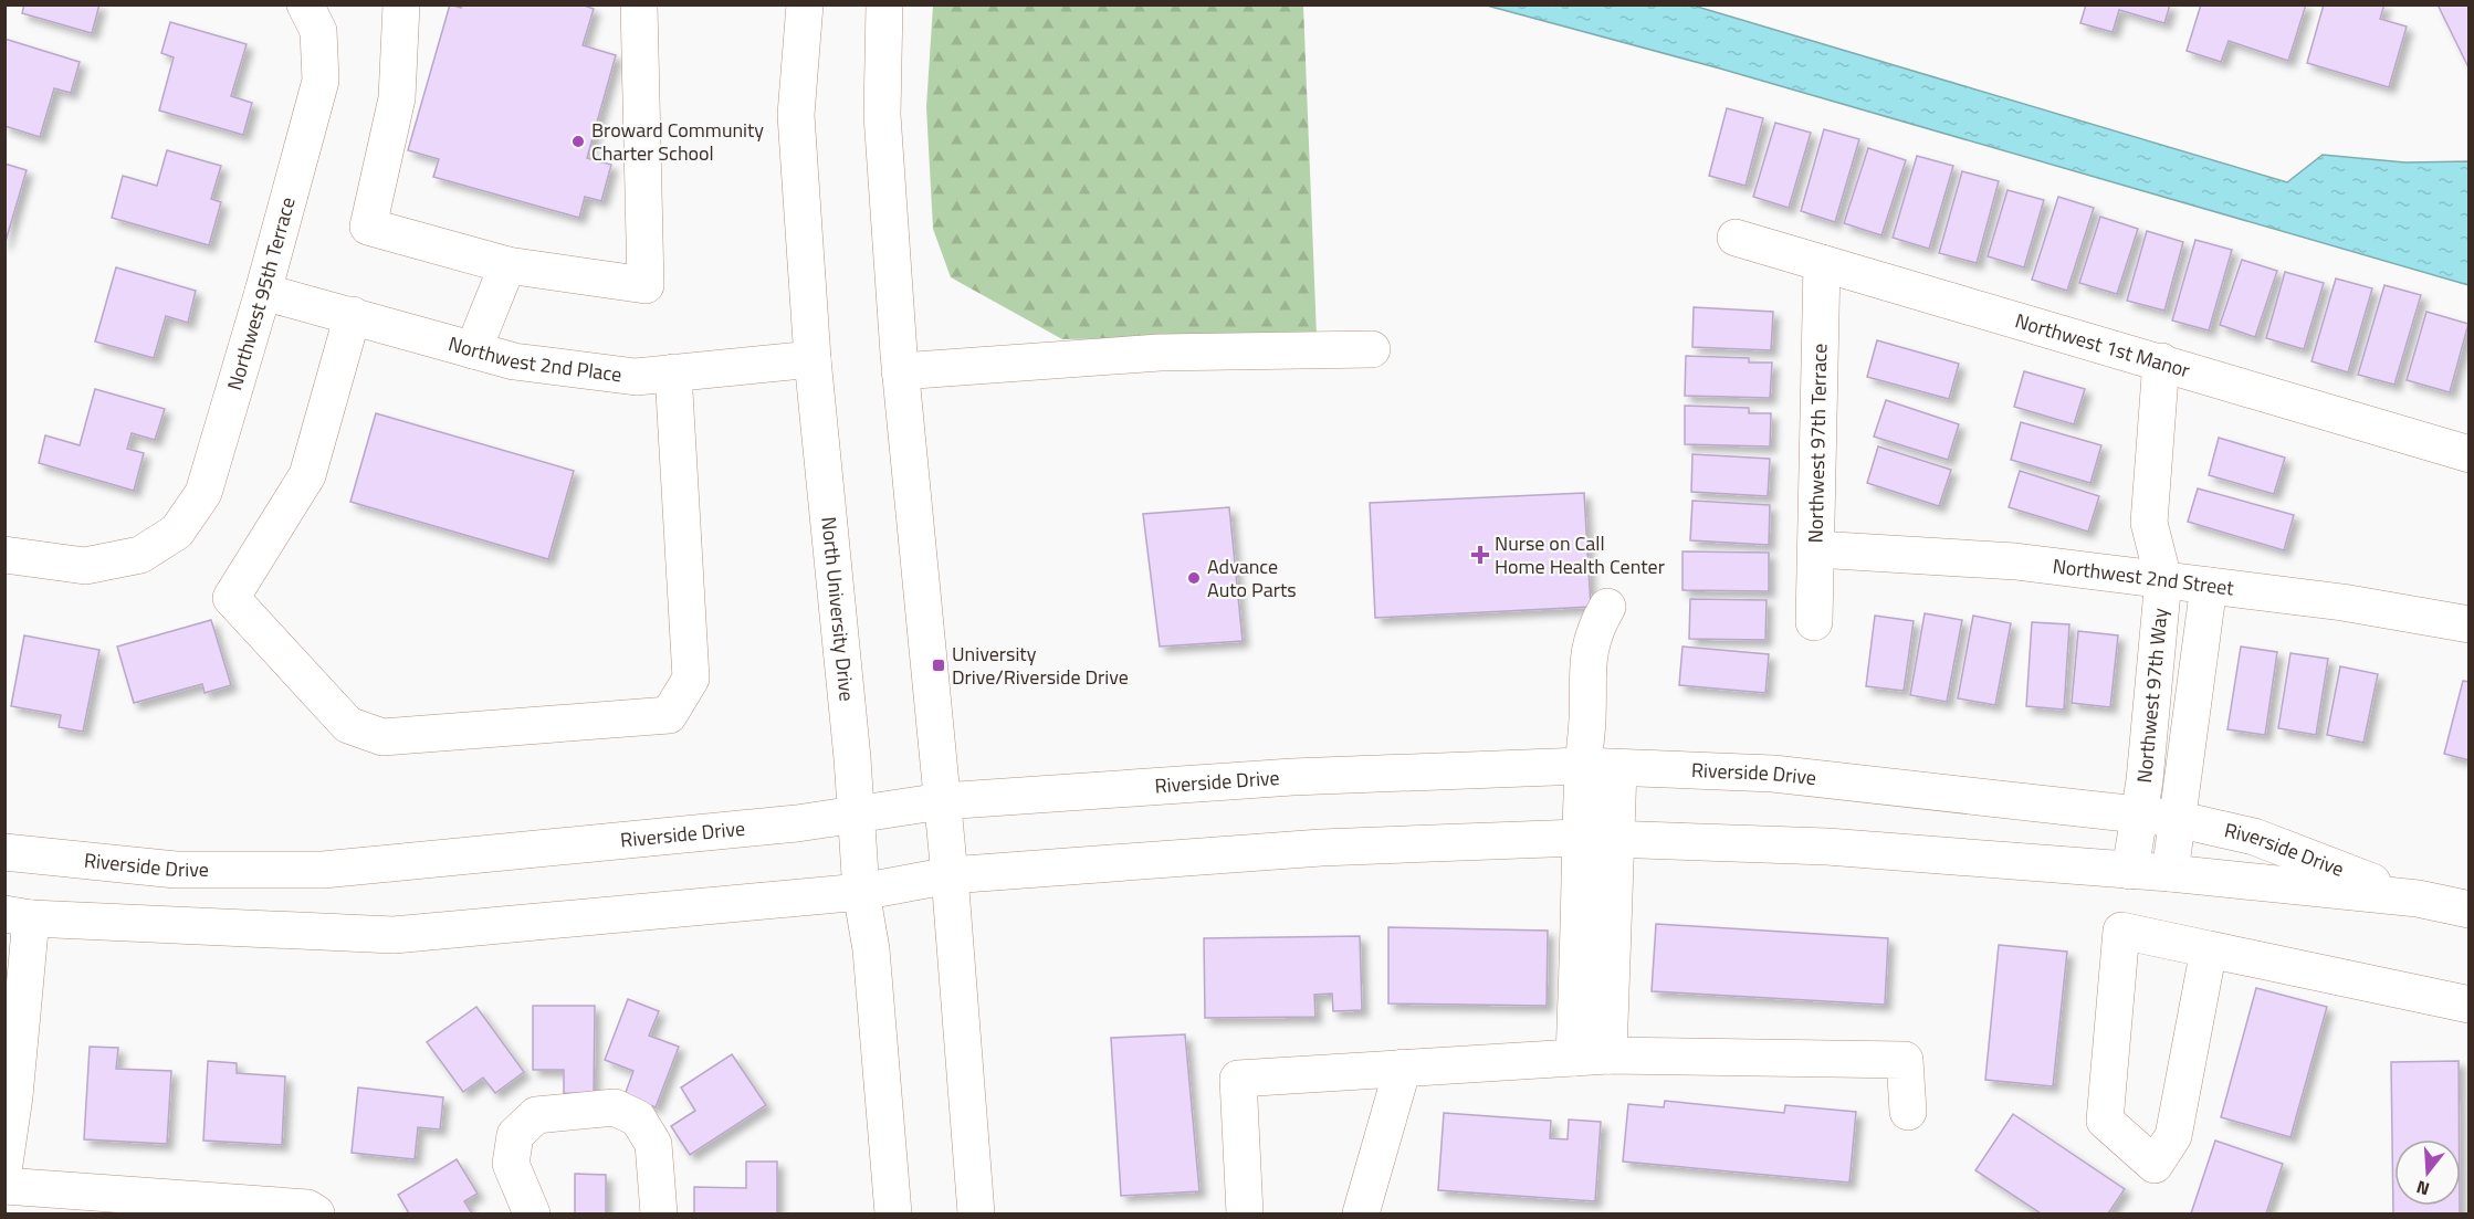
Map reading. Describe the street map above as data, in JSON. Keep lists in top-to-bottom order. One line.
{"streets":{"street":["Northwest 95th Terrace","Northwest 1st Manor","Northwest 2nd Place","Northwest 97th Terrace","Northwest 2nd Street","North University Drive","Northwest 97th Way","Riverside Drive"]},"crossings":[["Northwest 95th Terrace","Northwest 2nd Place"],["Northwest 1st Manor","Northwest 97th Terrace"],["Northwest 1st Manor","Northwest 97th Way"],["Northwest 2nd Place","North University Drive"],["Northwest 97th Terrace","Northwest 2nd Street"],["Northwest 2nd Street","Northwest 97th Way"],["North University Drive","Riverside Drive"],["Northwest 97th Way","Riverside Drive"]],"places":{"other":["Broward Community Charter School","Advance Auto Parts"],"health":["Nurse on Call Home Health Center"],"transit":["University Drive/Riverside Drive"]},"north":"bottom"}
